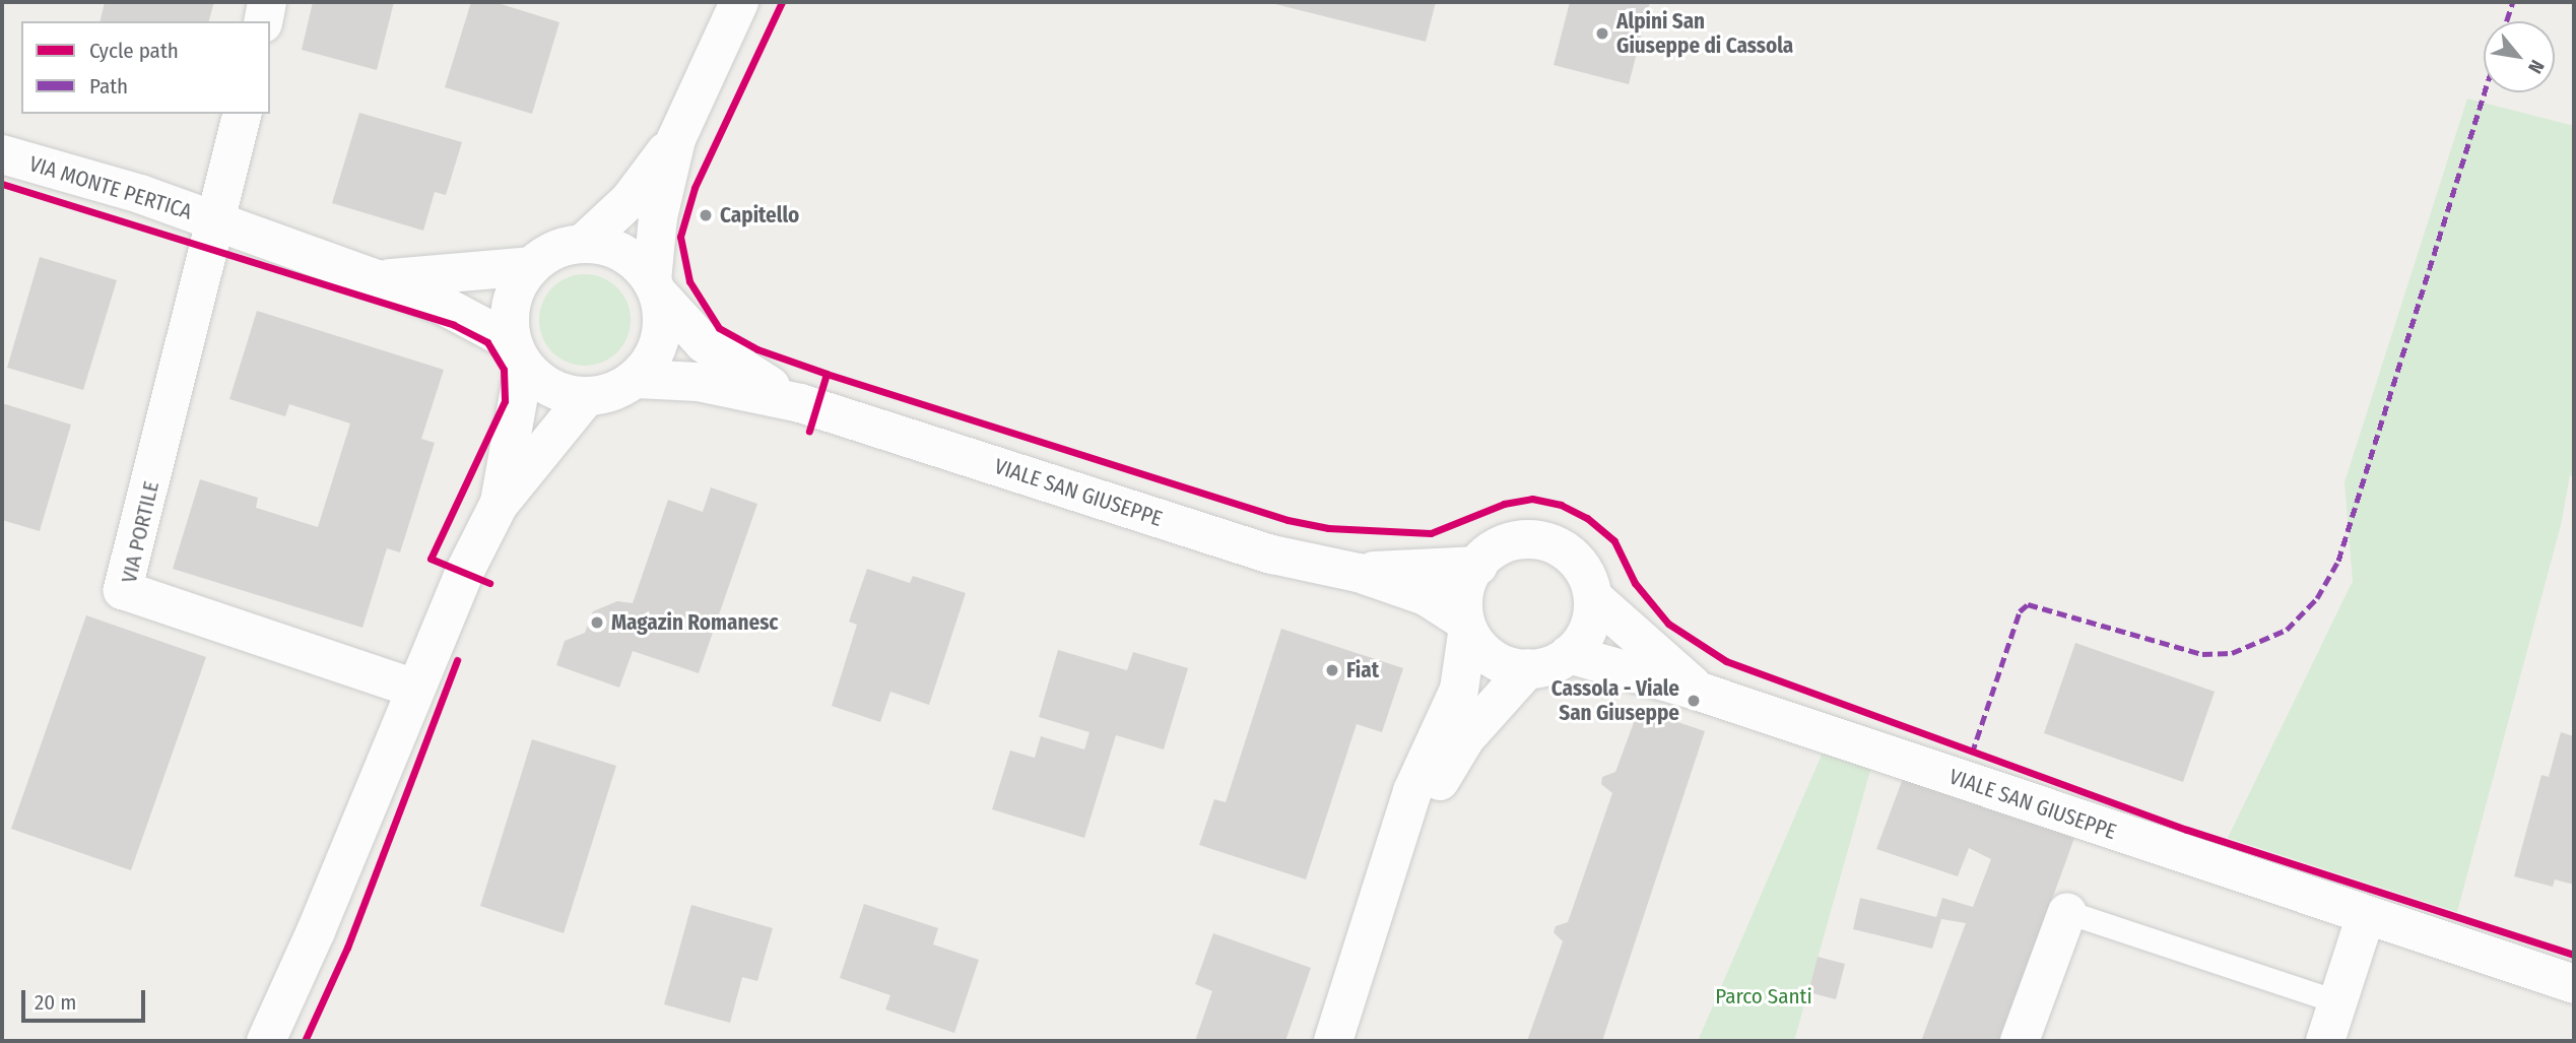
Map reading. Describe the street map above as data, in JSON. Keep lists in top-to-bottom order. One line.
{"streets":{"main road":["VIA MONTE PERTICA","VIALE SAN GIUSEPPE","VIA PORTILE"]},"crossings":[["VIA MONTE PERTICA","VIALE SAN GIUSEPPE"],["VIA MONTE PERTICA","VIA PORTILE"]],"parks":["Parco Santi"],"places":["Alpini San Giuseppe di Cassola","Capitello","Magazin Romanesc","Fiat","Cassola - Viale San Giuseppe"],"legend":["Cycle path","Path"],"scale_bar":"20 m","north":"bottom right"}
